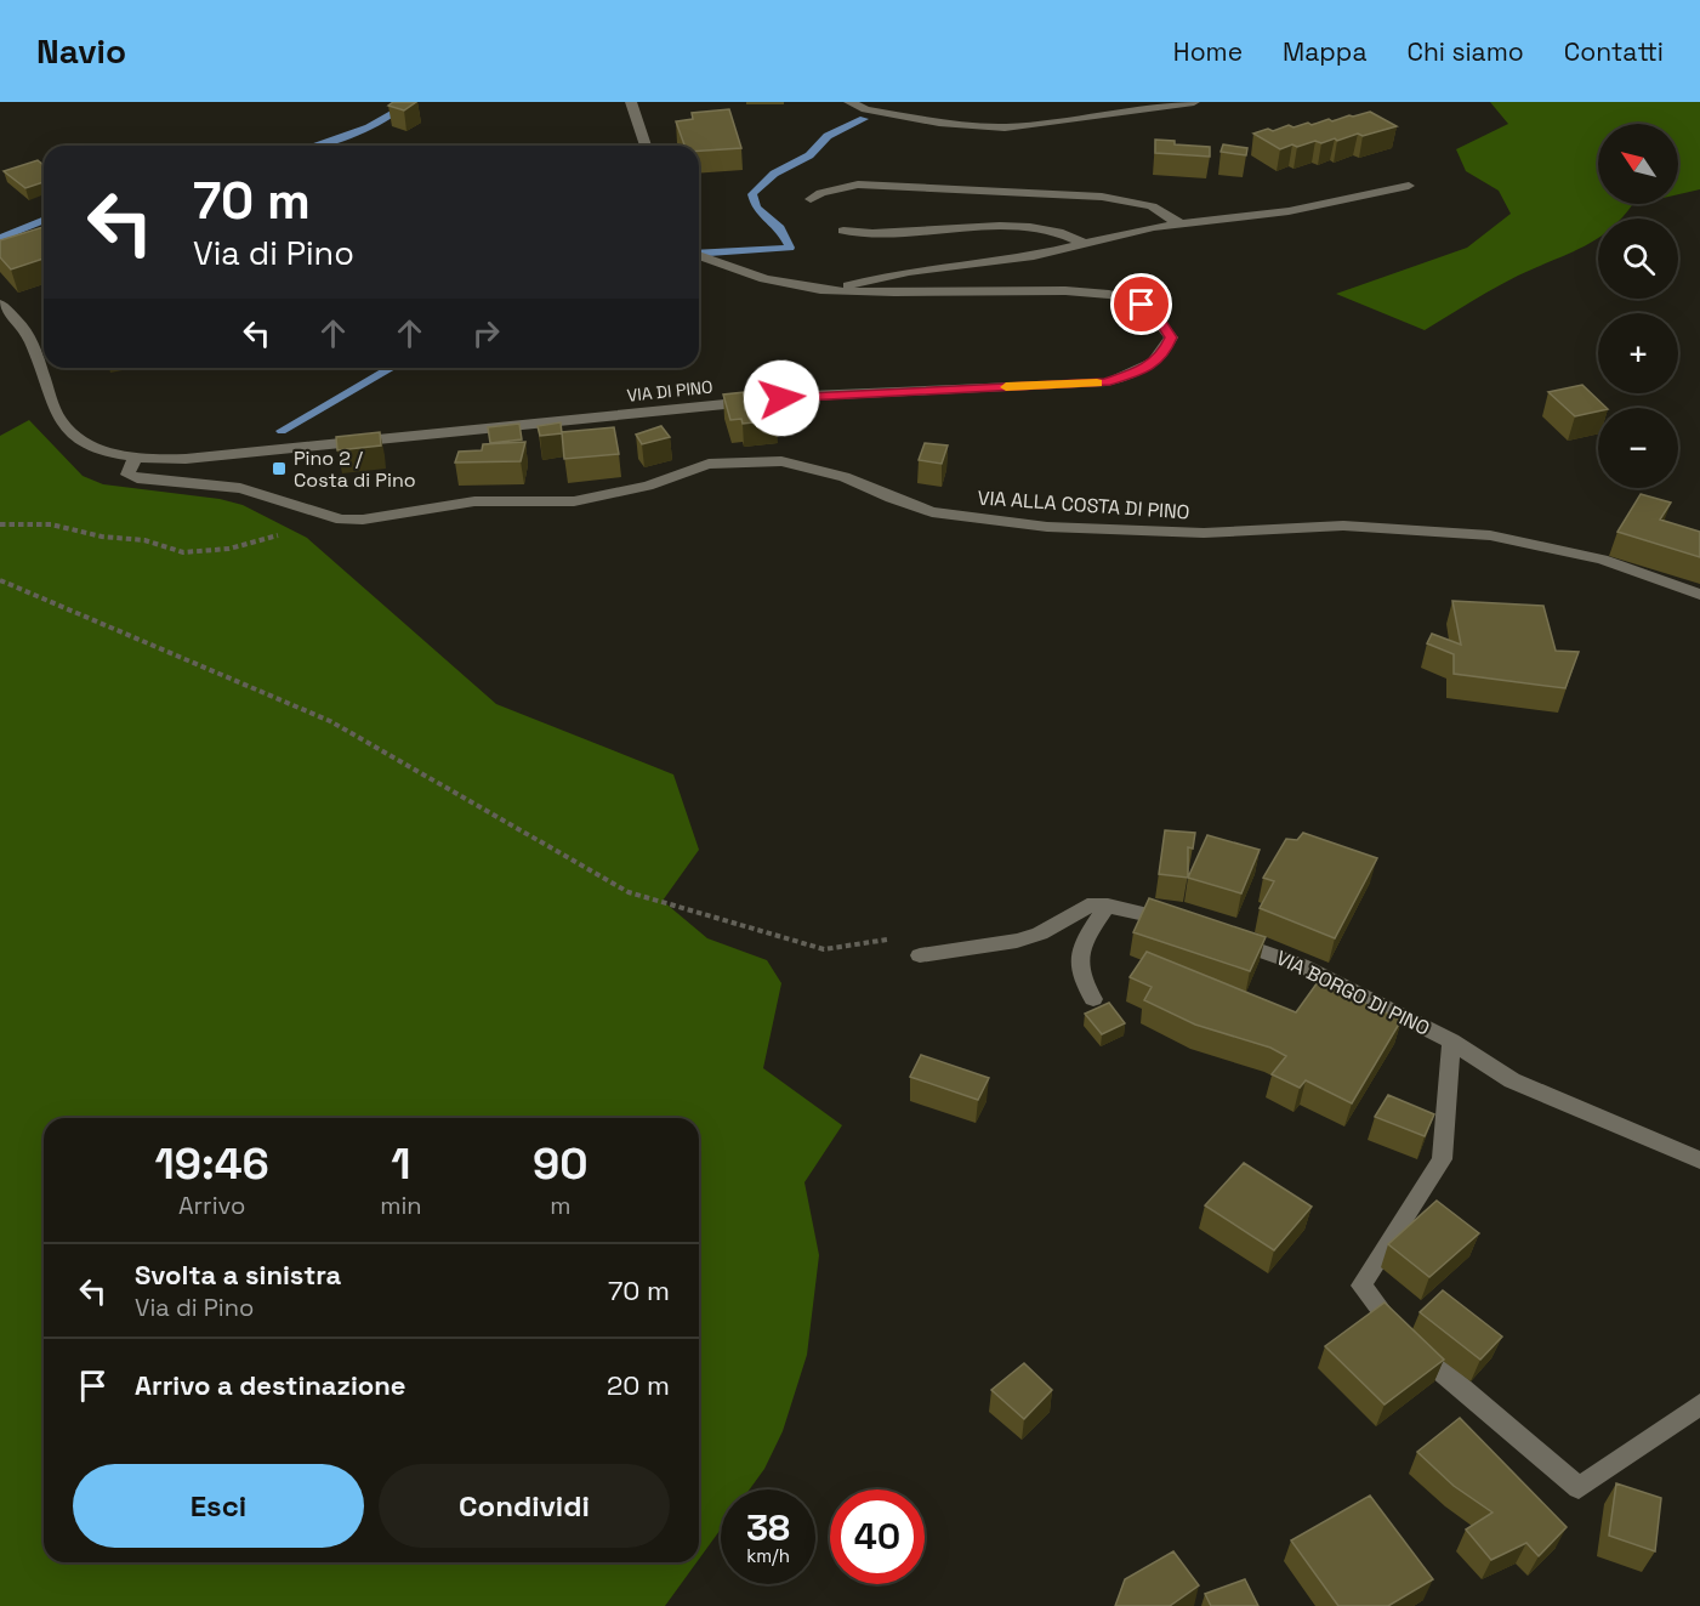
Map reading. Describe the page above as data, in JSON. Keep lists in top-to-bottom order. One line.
{"streets":{"street":["VIA DI PINO","VIA ALLA COSTA DI PINO","VIA BORGO DI PINO"]},"crossings":[["VIA DI PINO","VIA ALLA COSTA DI PINO"]],"places":{"transit":["Pino 2 / Costa di Pino"]},"north":"top left","page":{"header":"Navio","nav":["Home","Mappa","Chi siamo","Contatti"],"map_buttons":["+","−"],"turn":["70 m","Via di Pino"],"eta":["19:46","Arrivo","1","min","90","m"],"list":[{"name":"Svolta a sinistra","note":"Via di Pino","value":"70 m"},{"name":"Arrivo a destinazione","value":"20 m"}],"buttons":["Esci","Condividi"],"speed":"38 km/h","limit":"40"}}
